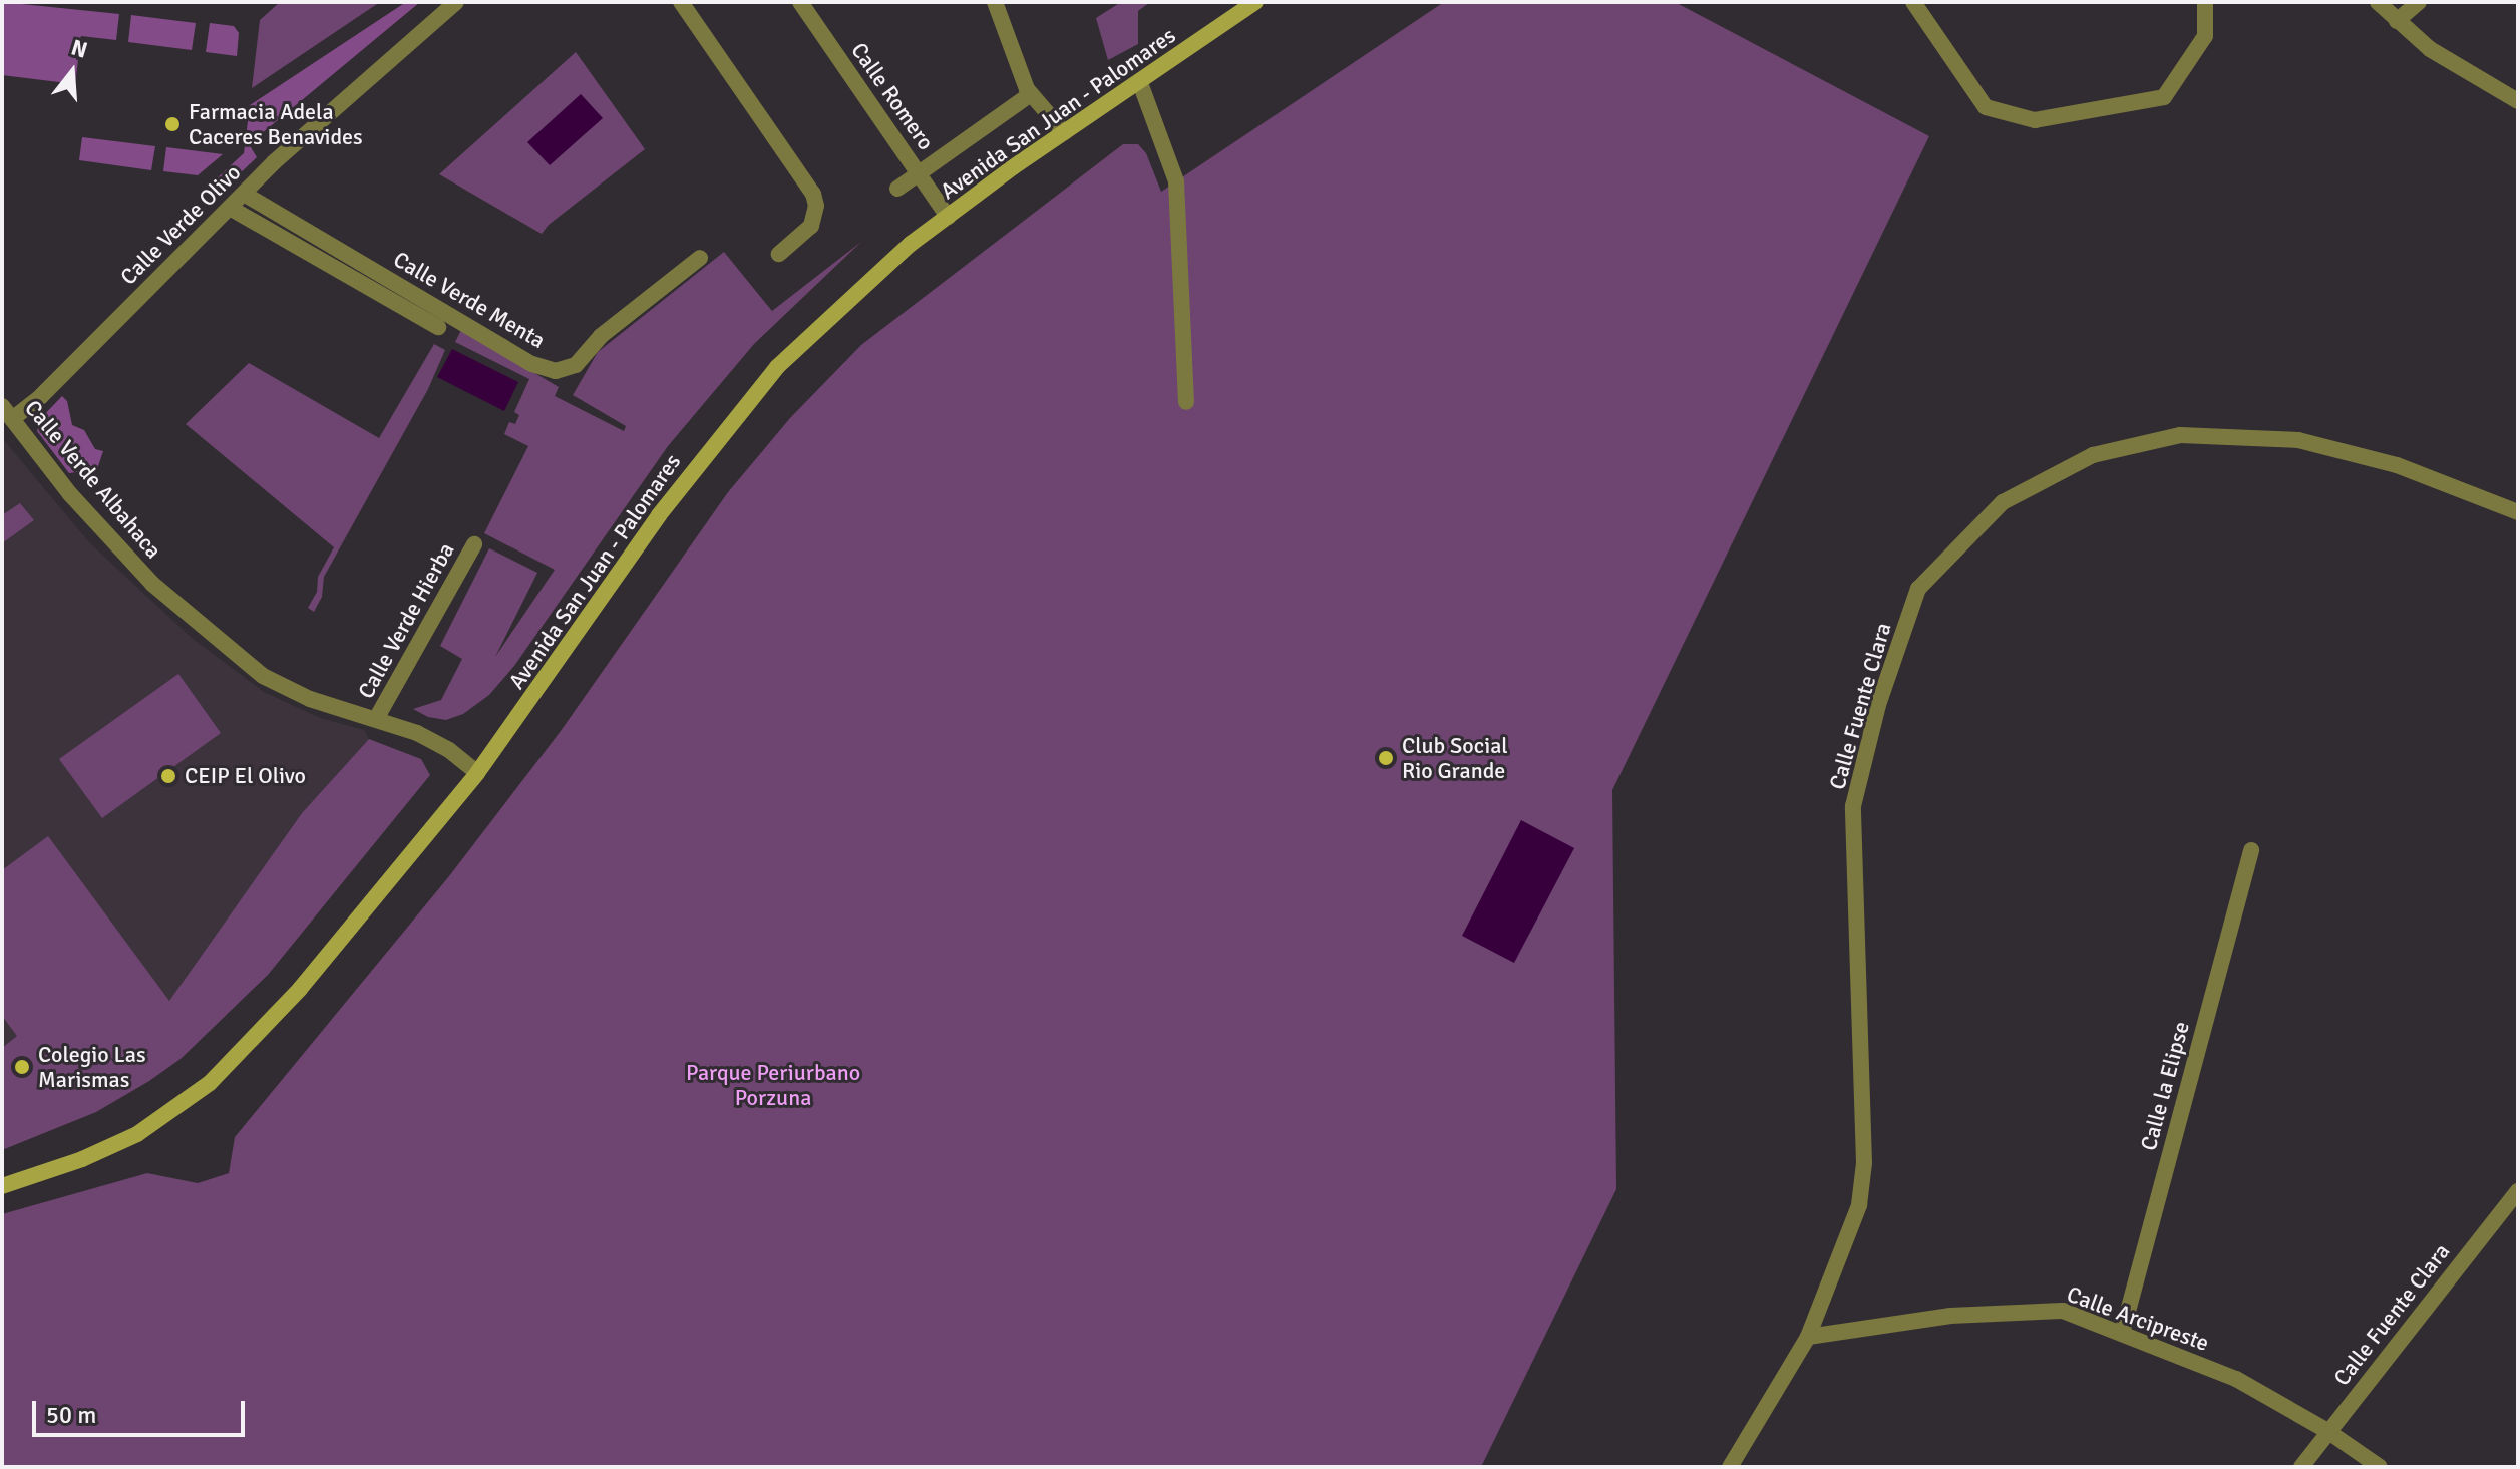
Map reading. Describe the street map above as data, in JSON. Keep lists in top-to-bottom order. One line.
{"streets":{"street":["Calle Romero","Avenida San Juan - Palomares","Calle Verde Olivo","Calle Verde Menta","Calle Verde Albahaca","Calle Verde Hierba","Calle Fuente Clara","Calle la Elipse","Calle Arcipreste"]},"crossings":[["Calle Romero","Avenida San Juan - Palomares"],["Avenida San Juan - Palomares","Calle Verde Albahaca"],["Calle Verde Olivo","Calle Verde Menta"],["Calle Verde Olivo","Calle Verde Albahaca"],["Calle Verde Albahaca","Calle Verde Hierba"],["Calle Fuente Clara","Calle Arcipreste"],["Calle la Elipse","Calle Arcipreste"]],"parks":["Parque Periurbano Porzuna"],"places":["Farmacia Adela Caceres Benavides","Club Social Rio Grande","CEIP El Olivo","Colegio Las Marismas"],"scale_bar":"50 m","north":"top"}
